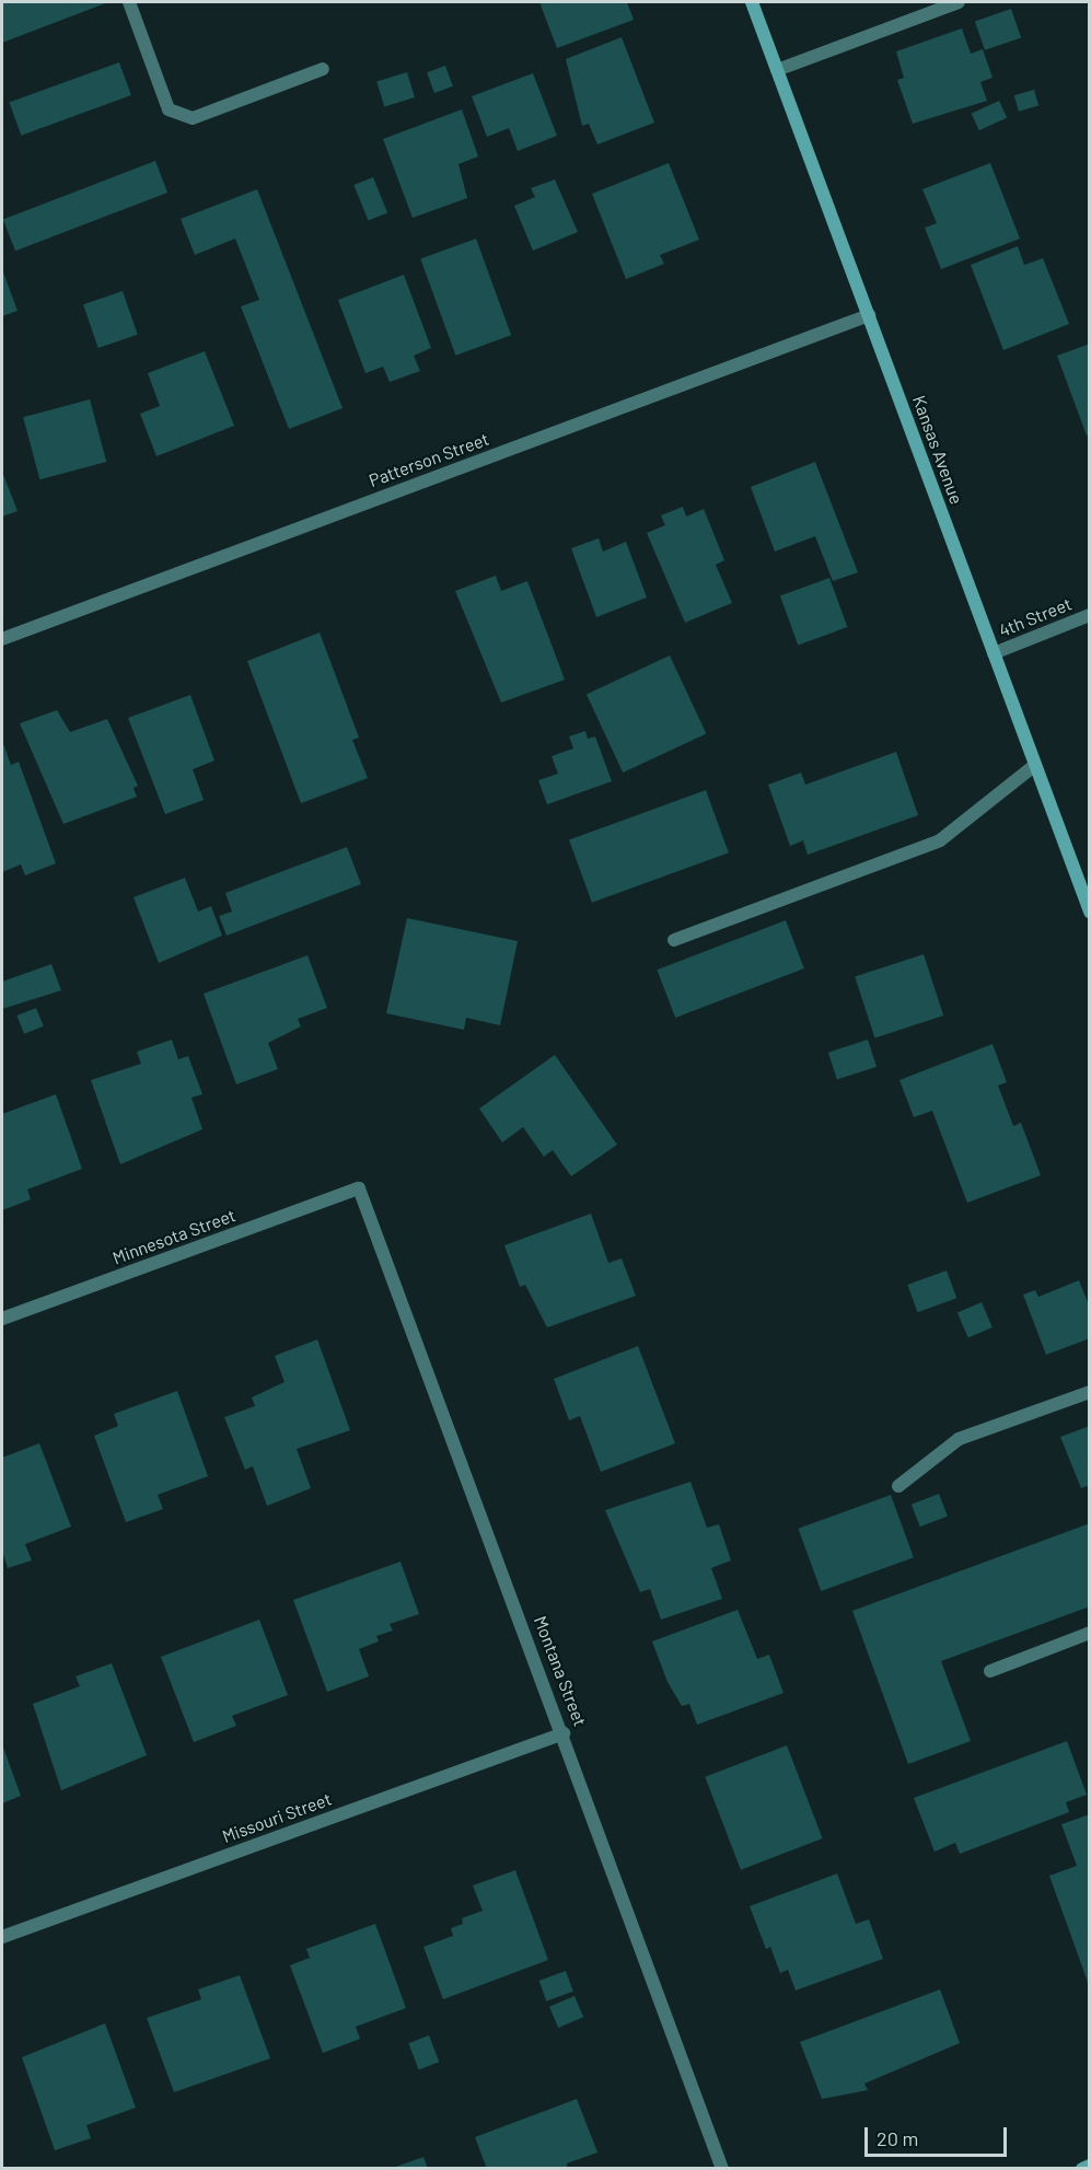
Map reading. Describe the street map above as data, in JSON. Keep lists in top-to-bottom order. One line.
{"streets":{"street":["Kansas Avenue","Patterson Street","4th Street","Minnesota Street","Montana Street","Missouri Street"]},"crossings":[["Kansas Avenue","Patterson Street"],["Kansas Avenue","4th Street"],["Minnesota Street","Montana Street"],["Montana Street","Missouri Street"]],"scale_bar":"20 m"}
